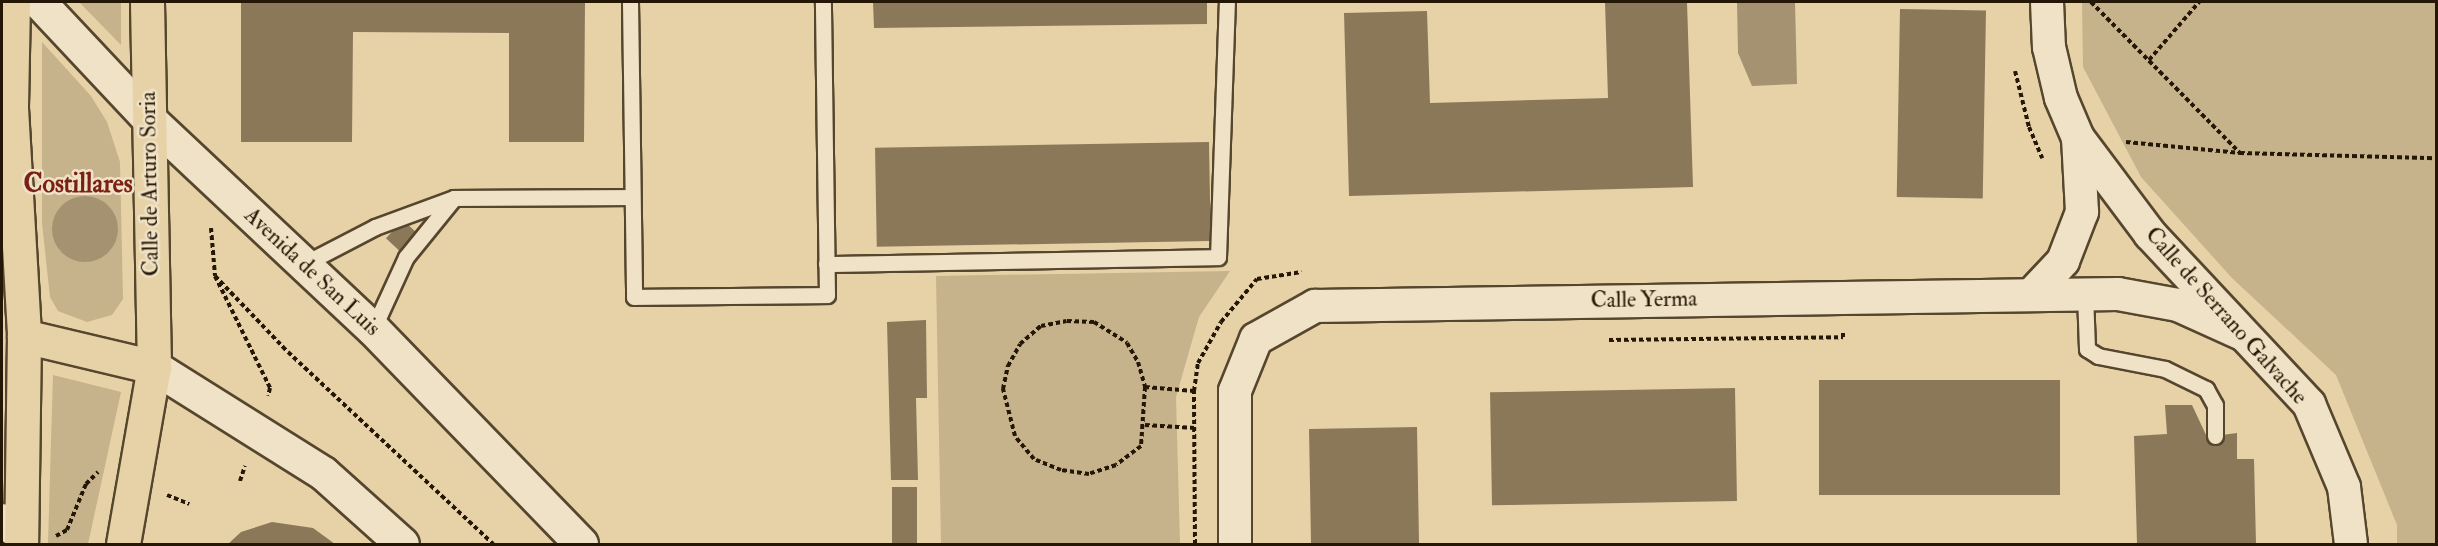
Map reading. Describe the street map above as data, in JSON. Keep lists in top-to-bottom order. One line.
{"streets":{"main road":["Calle de Arturo Soria"],"street":["Avenida de San Luis","Calle Yerma","Calle de Serrano Galvache"]},"crossings":[["Calle de Arturo Soria","Avenida de San Luis"],["Calle Yerma","Calle de Serrano Galvache"]],"districts":["Costillares"]}
